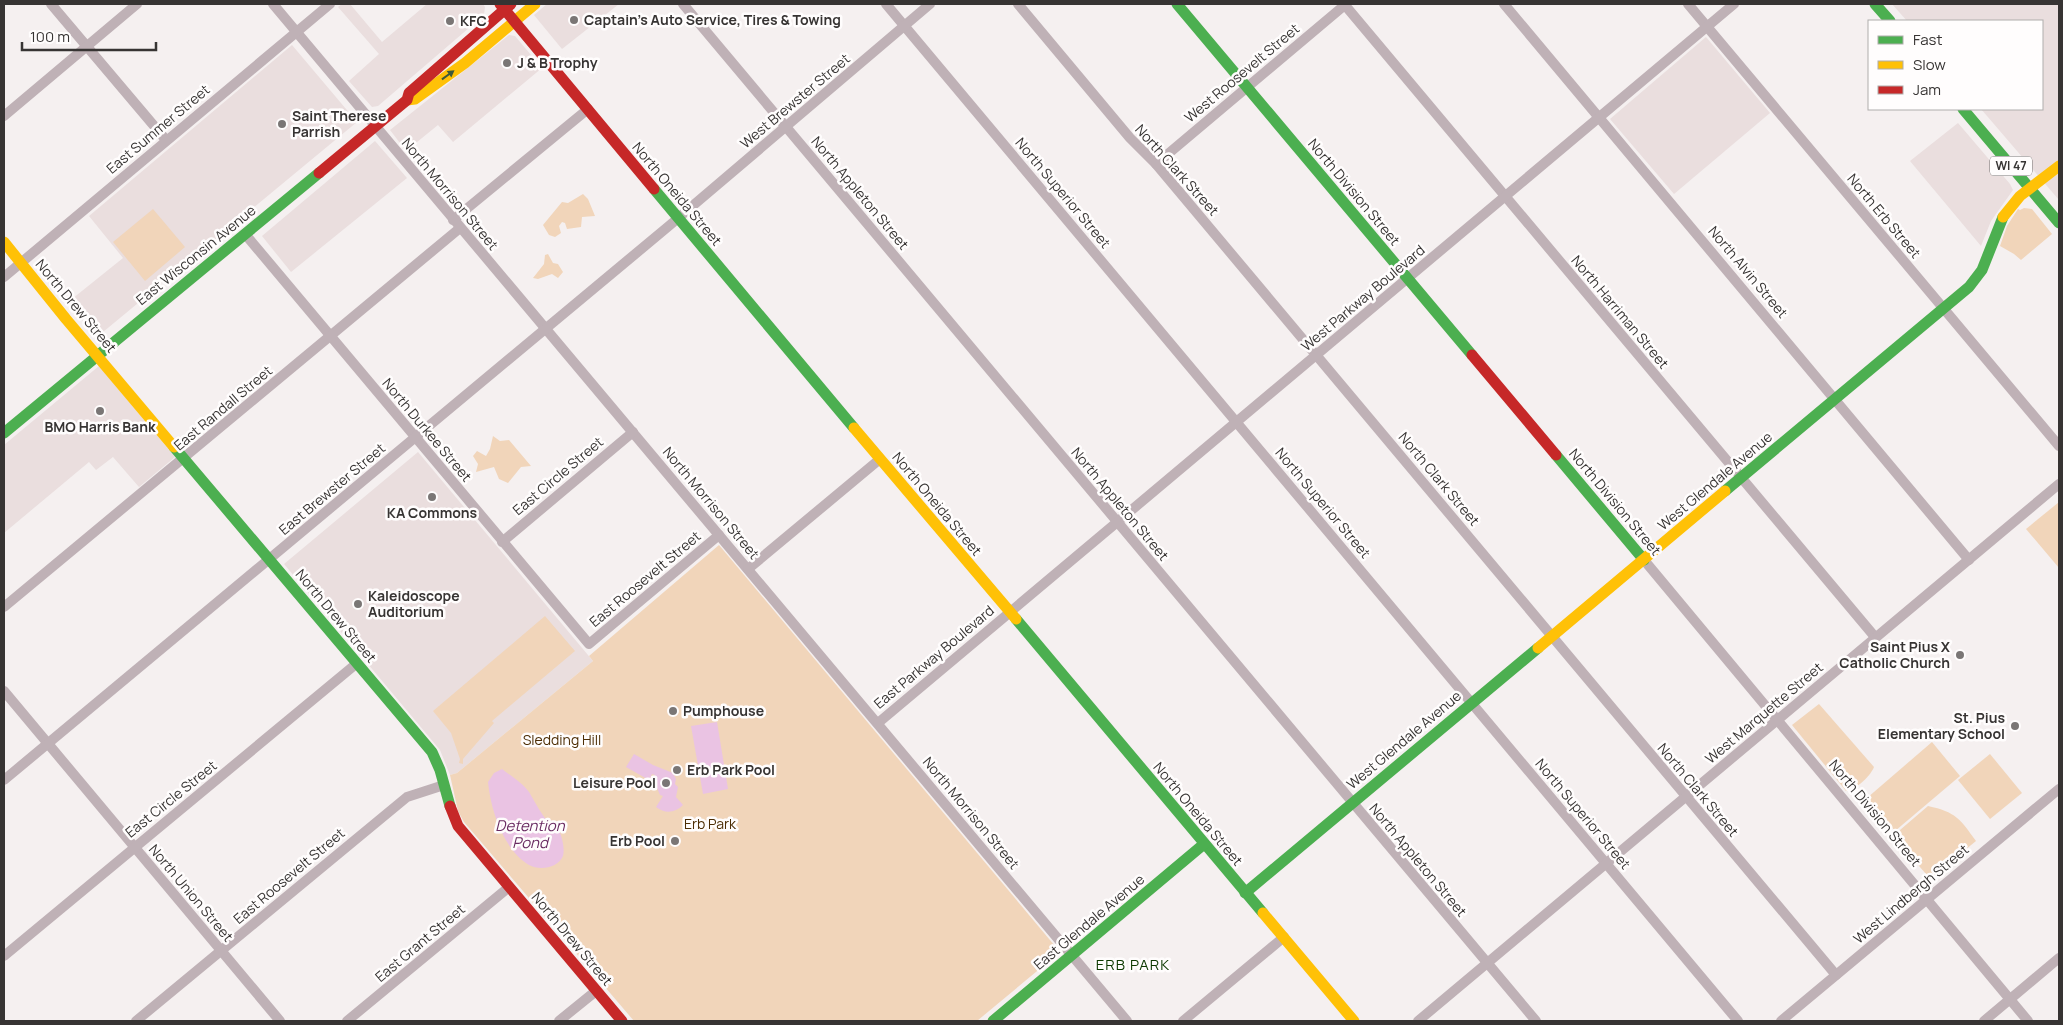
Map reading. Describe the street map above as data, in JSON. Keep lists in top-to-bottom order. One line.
{"streets":{"street":["West Roosevelt Street","West Brewster Street","East Summer Street","WI 47","North Clark Street","North Division Street","North Appleton Street","North Superior Street","North Morrison Street","North Oneida Street","North Erb Street","East Wisconsin Avenue","North Alvin Street","West Parkway Boulevard","North Drew Street","North Harriman Street","East Randall Street","North Durkee Street","East Circle Street","West Glendale Avenue","East Brewster Street","East Roosevelt Street","East Parkway Boulevard","West Marquette Street","North Union Street","West Lindbergh Street","East Glendale Avenue","East Grant Street"]},"crossings":[["West Roosevelt Street","North Clark Street"],["West Roosevelt Street","North Division Street"],["West Roosevelt Street","North Harriman Street"],["West Brewster Street","North Appleton Street"],["West Brewster Street","North Superior Street"],["West Brewster Street","North Oneida Street"],["West Brewster Street","East Brewster Street"],["East Summer Street","North Morrison Street"],["East Summer Street","North Drew Street"],["WI 47","West Glendale Avenue"],["North Clark Street","West Parkway Boulevard"],["North Clark Street","West Glendale Avenue"],["North Clark Street","West Marquette Street"],["North Clark Street","West Lindbergh Street"],["North Division Street","West Parkway Boulevard"],["North Division Street","West Glendale Avenue"],["North Division Street","West Marquette Street"],["North Division Street","West Lindbergh Street"],["North Appleton Street","West Parkway Boulevard"],["North Appleton Street","West Glendale Avenue"],["North Appleton Street","West Marquette Street"],["North Superior Street","West Parkway Boulevard"],["North Superior Street","West Glendale Avenue"],["North Superior Street","West Marquette Street"],["North Morrison Street","East Wisconsin Avenue"],["North Morrison Street","East Randall Street"],["North Morrison Street","East Circle Street"],["North Morrison Street","East Brewster Street"],["North Morrison Street","East Roosevelt Street"],["North Morrison Street","East Parkway Boulevard"],["North Morrison Street","East Glendale Avenue"],["North Oneida Street","East Wisconsin Avenue"],["North Oneida Street","West Parkway Boulevard"],["North Oneida Street","East Randall Street"],["North Oneida Street","West Glendale Avenue"],["North Oneida Street","East Brewster Street"],["North Oneida Street","East Parkway Boulevard"],["North Oneida Street","East Glendale Avenue"],["North Erb Street","West Parkway Boulevard"],["North Erb Street","West Glendale Avenue"],["East Wisconsin Avenue","North Drew Street"],["East Wisconsin Avenue","North Durkee Street"],["North Alvin Street","West Parkway Boulevard"],["North Alvin Street","West Glendale Avenue"],["North Alvin Street","West Marquette Street"],["West Parkway Boulevard","North Harriman Street"],["West Parkway Boulevard","East Parkway Boulevard"],["North Drew Street","East Randall Street"],["North Drew Street","East Circle Street"],["North Drew Street","East Brewster Street"],["North Drew Street","East Roosevelt Street"],["North Drew Street","East Grant Street"],["North Harriman Street","West Glendale Avenue"],["North Harriman Street","West Marquette Street"],["East Randall Street","North Durkee Street"],["North Durkee Street","East Circle Street"],["North Durkee Street","East Brewster Street"],["North Durkee Street","East Roosevelt Street"],["East Circle Street","North Union Street"],["East Brewster Street","North Union Street"],["East Roosevelt Street","North Union Street"]],"districts":["ERB PARK"],"water":["Detention Pond"],"parks":["Sledding Hill","Erb Park"],"places":["Captain's Auto Service, Tires & Towing","KFC","J & B Trophy","Saint Therese Parrish","BMO Harris Bank","KA Commons","Kaleidoscope Auditorium","Saint Pius X Catholic Church","Pumphouse","St. Pius Elementary School","Erb Park Pool","Leisure Pool","Erb Pool"],"legend":["Fast","Slow","Jam"],"scale_bar":"100 m"}
